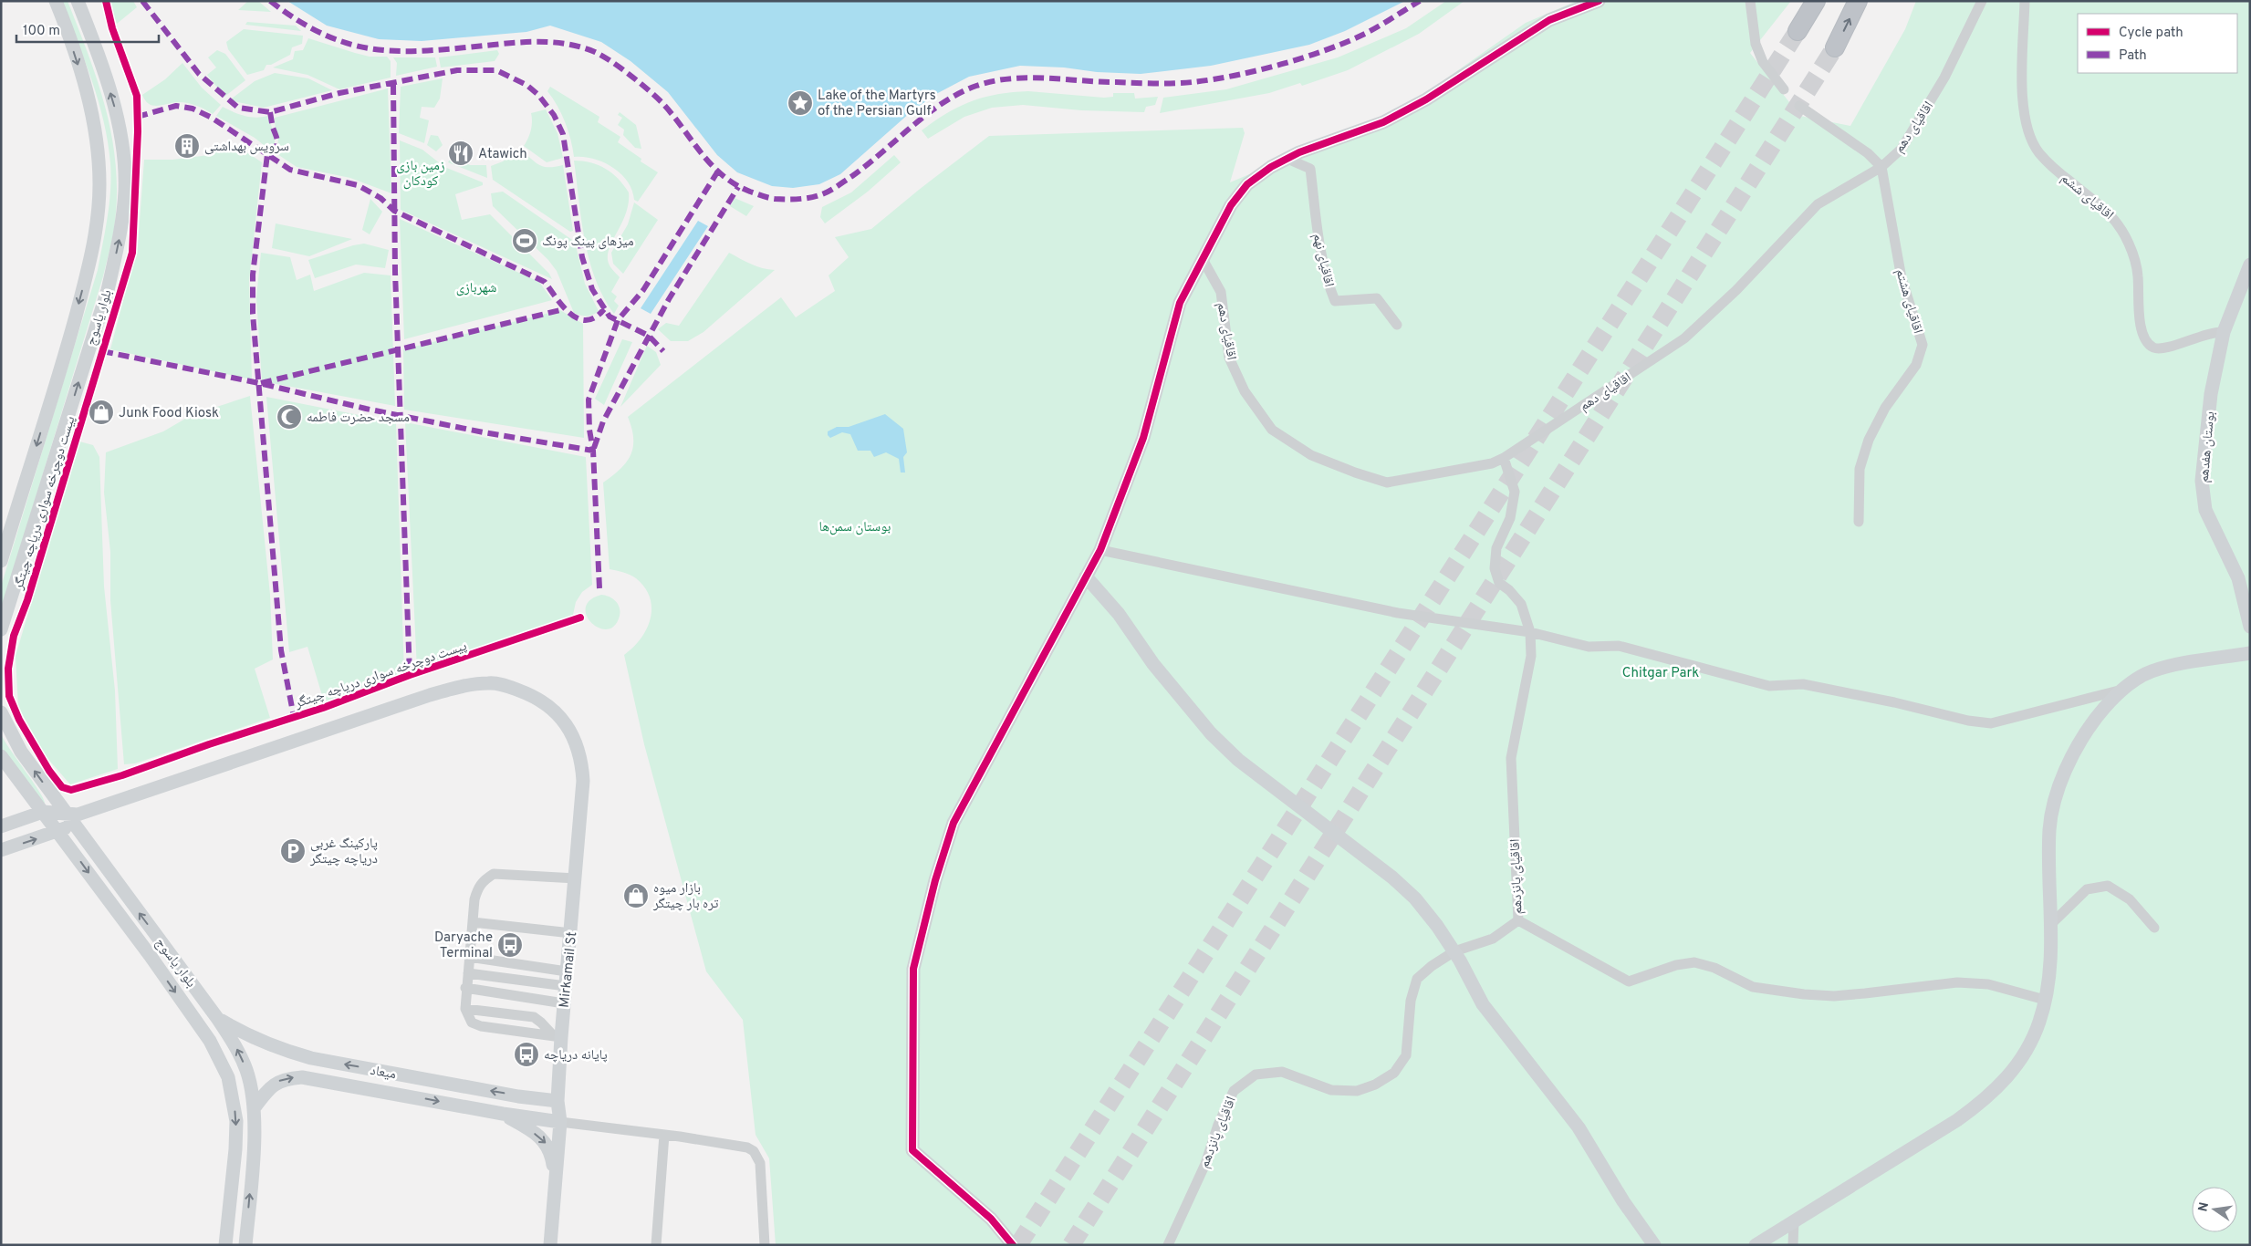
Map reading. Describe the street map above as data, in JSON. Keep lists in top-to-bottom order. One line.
{"streets":{"street":["اقاقیای دهم","اقاقیای ششم","اقاقیای نهم","اقاقیای هشتم","بلوار یاسوج","بوستان هفدهم","اقاقیای پانزدهم","Mirkamail St","میعاد"],"cycle path":["پیست دوچرخه سواری دریاچه چیتگر"]},"crossings":[["اقاقیای دهم","اقاقیای هشتم"],["اقاقیای دهم","اقاقیای پانزدهم"],["اقاقیای ششم","بوستان هفدهم"],["بلوار یاسوج","Mirkamail St"],["بلوار یاسوج","میعاد"],["Mirkamail St","میعاد"]],"parks":["زمین بازی کودکان","شهربازی","بوستان سمن‌ها","Chitgar Park"],"places":{"place":["Lake of the Martyrs of the Persian Gulf"],"building":["سرویس بهداشتی"],"restaurant":["Atawich"],"sports":["میزهای پینگ پونگ"],"shop":["Junk Food Kiosk","بازار میوه تره بار چیتگر"],"mosque":["مسجد حضرت فاطمه"],"parking":["پارکینگ غربی دریاچه چیتگر"],"bus stop":["Daryache Terminal","پایانه دریاچه"]},"legend":["Cycle path","Path"],"scale_bar":"100 m","north":"left"}
